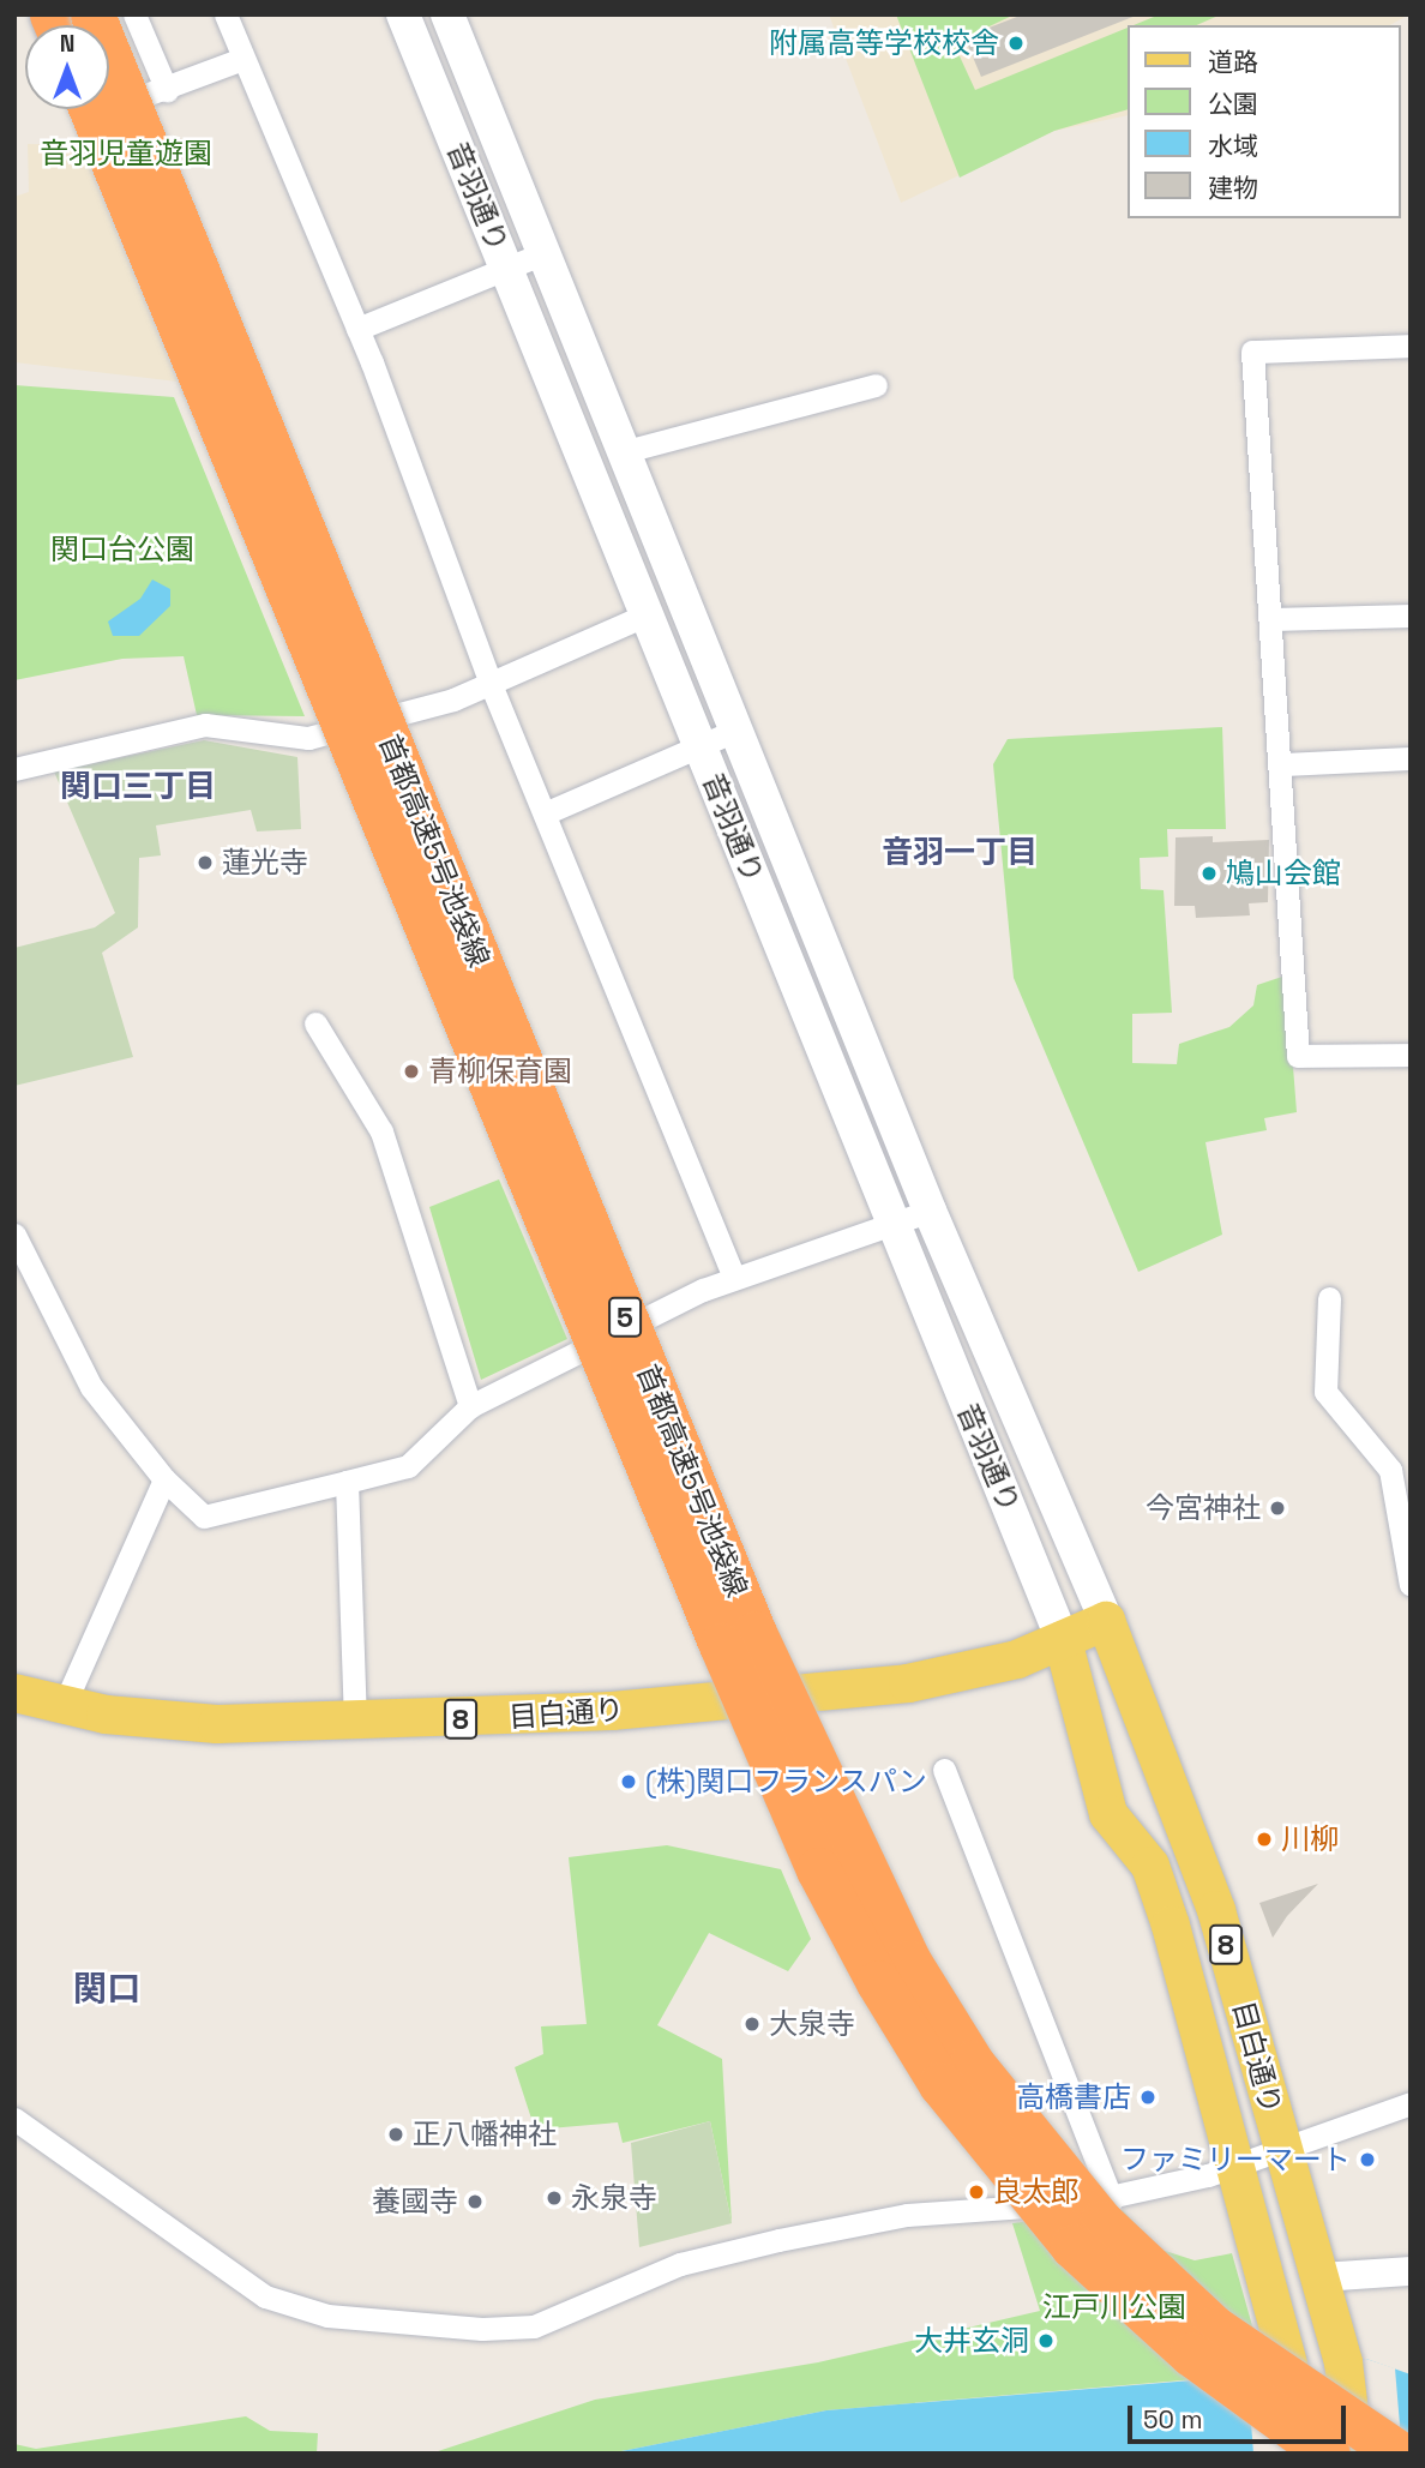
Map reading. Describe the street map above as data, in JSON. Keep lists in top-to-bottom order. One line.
{"streets":{"highway":["首都高速5号池袋線","5"],"main road":["音羽通り","目白通り","8"]},"crossings":[["音羽通り","目白通り"]],"districts":["関口三丁目","音羽一丁目","関口"],"parks":["音羽児童遊園","関口台公園","江戸川公園"],"places":["附属高等学校校舎","蓮光寺","鳩山会館","青柳保育園","今宮神社","(株)関口フランスパン","川柳","大泉寺","高橋書店","正八幡神社","ファミリーマート","良太郎","永泉寺","養國寺","大井玄洞"],"legend":["道路","公園","水域","建物"],"scale_bar":"50 m","north":"top"}
